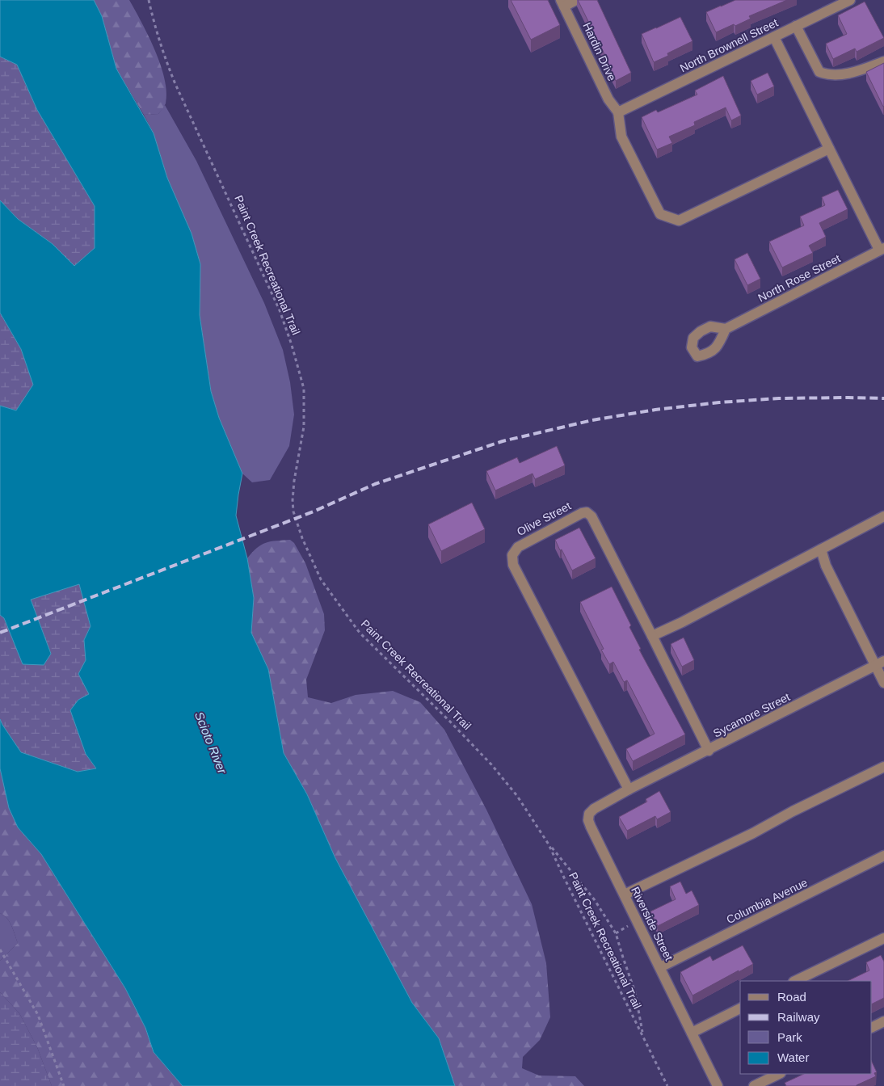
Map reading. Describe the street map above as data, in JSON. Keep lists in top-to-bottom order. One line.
{"streets":{"street":["North Brownell Street","Hardin Drive","North Rose Street","Olive Street","Sycamore Street","Columbia Avenue","Riverside Street"],"path":["Paint Creek Recreational Trail"]},"crossings":[["North Brownell Street","Hardin Drive"],["Olive Street","Sycamore Street"],["Olive Street","Riverside Street"],["Sycamore Street","Riverside Street"],["Columbia Avenue","Riverside Street"]],"water":["Scioto River"],"legend":["Road","Railway","Park","Water"]}
